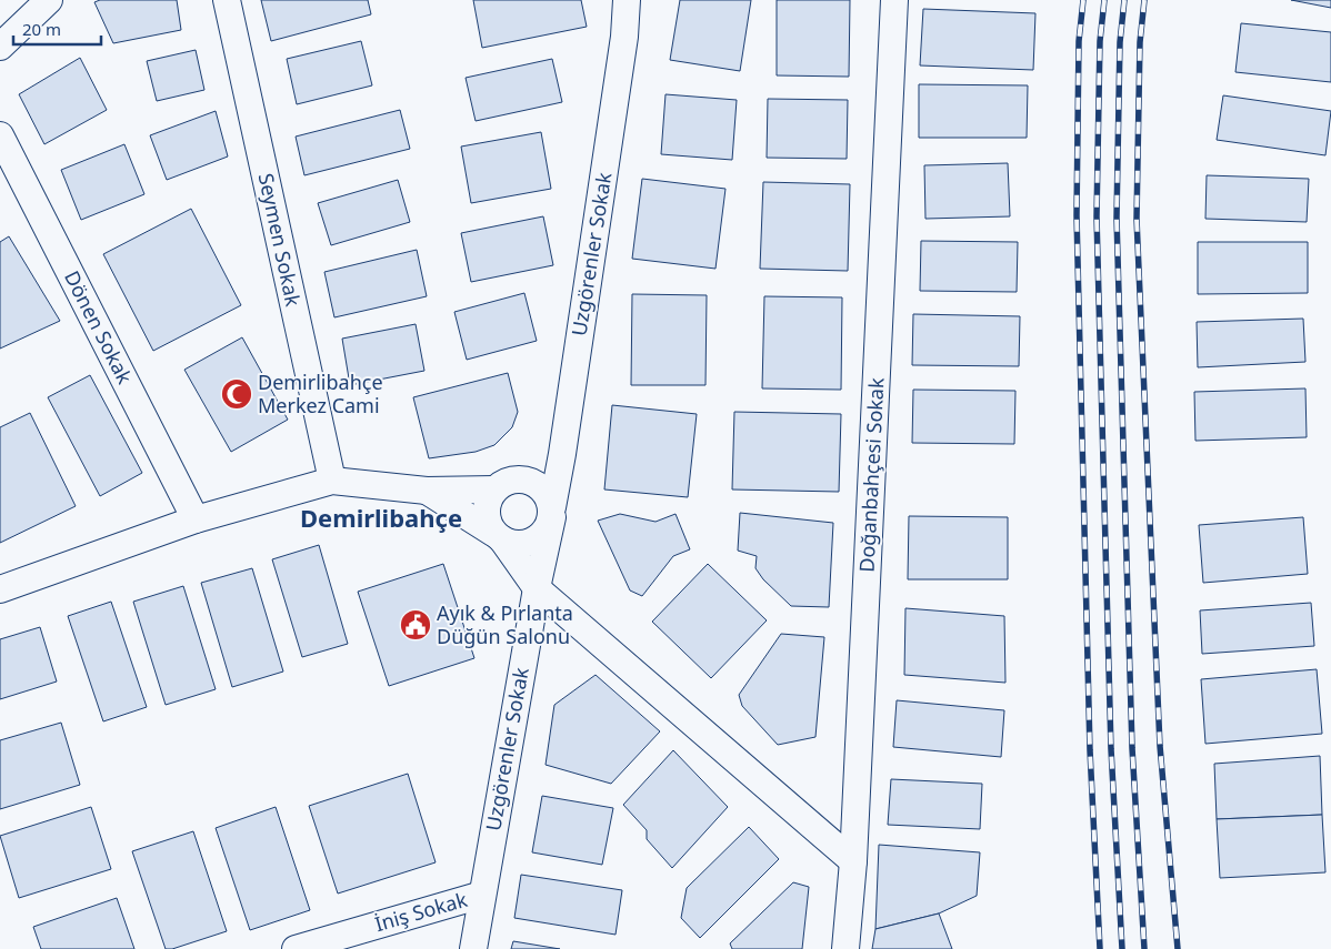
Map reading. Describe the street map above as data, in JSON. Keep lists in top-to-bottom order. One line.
{"streets":{"street":["Seymen Sokak","Uzgörenler Sokak","Dönen Sokak","Doğanbahçesi Sokak","İniş Sokak"]},"crossings":[["Uzgörenler Sokak","İniş Sokak"]],"districts":["Demirlibahçe"],"places":{"mosque":["Demirlibahçe Merkez Cami"],"public building":["Ayık & Pırlanta Düğün Salonu"]},"scale_bar":"20 m"}
